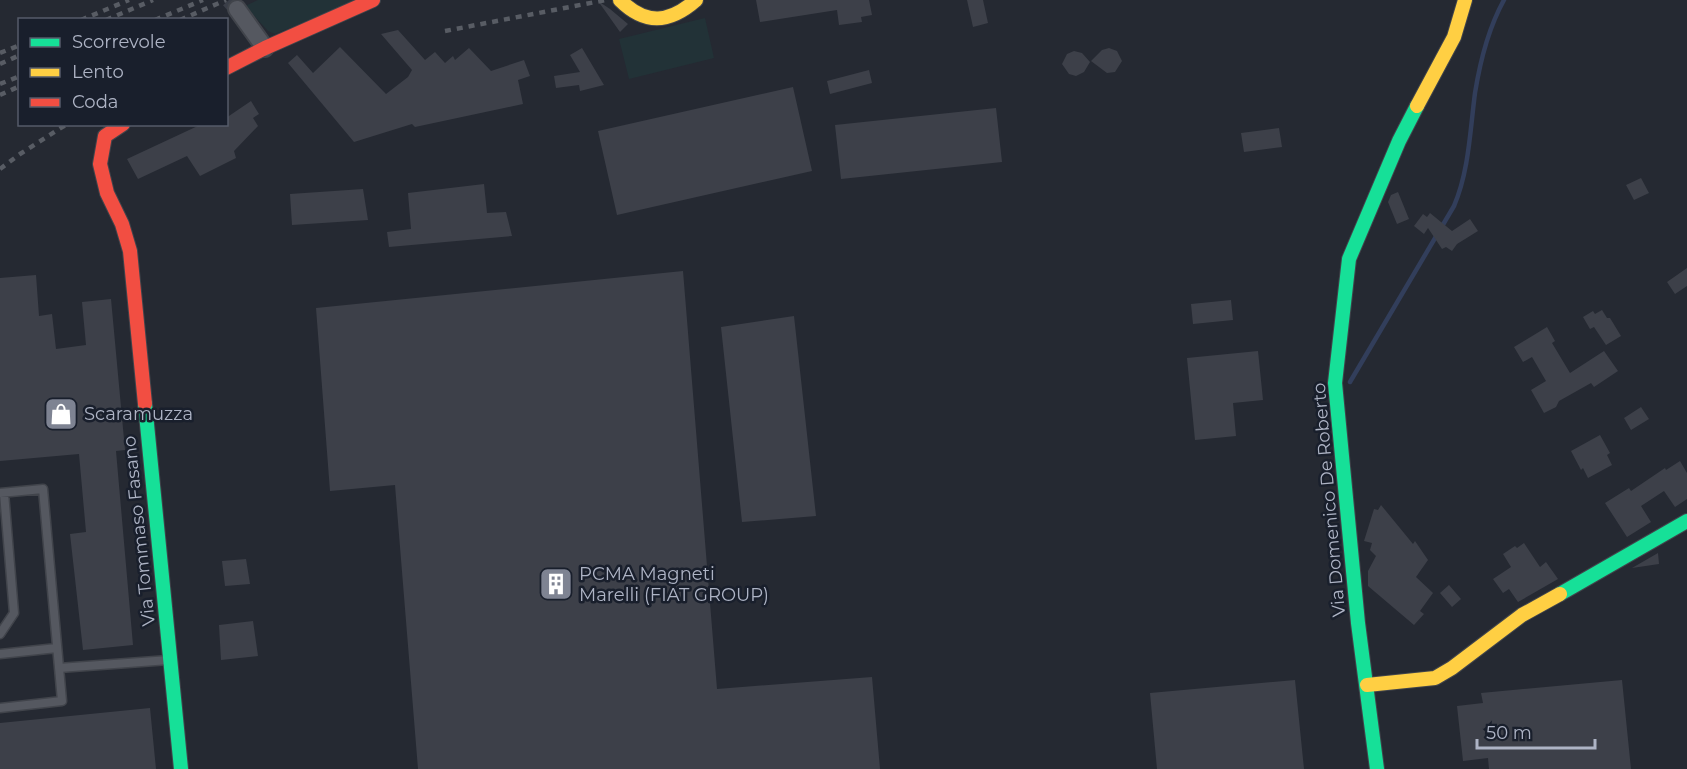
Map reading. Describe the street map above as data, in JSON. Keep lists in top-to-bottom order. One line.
{"streets":{"street":["Via Domenico De Roberto","Via Tommaso Fasano"]},"places":{"shop":["Scaramuzza"],"building":["PCMA Magneti Marelli (FIAT GROUP)"]},"legend":["Scorrevole","Lento","Coda"],"scale_bar":"50 m"}
